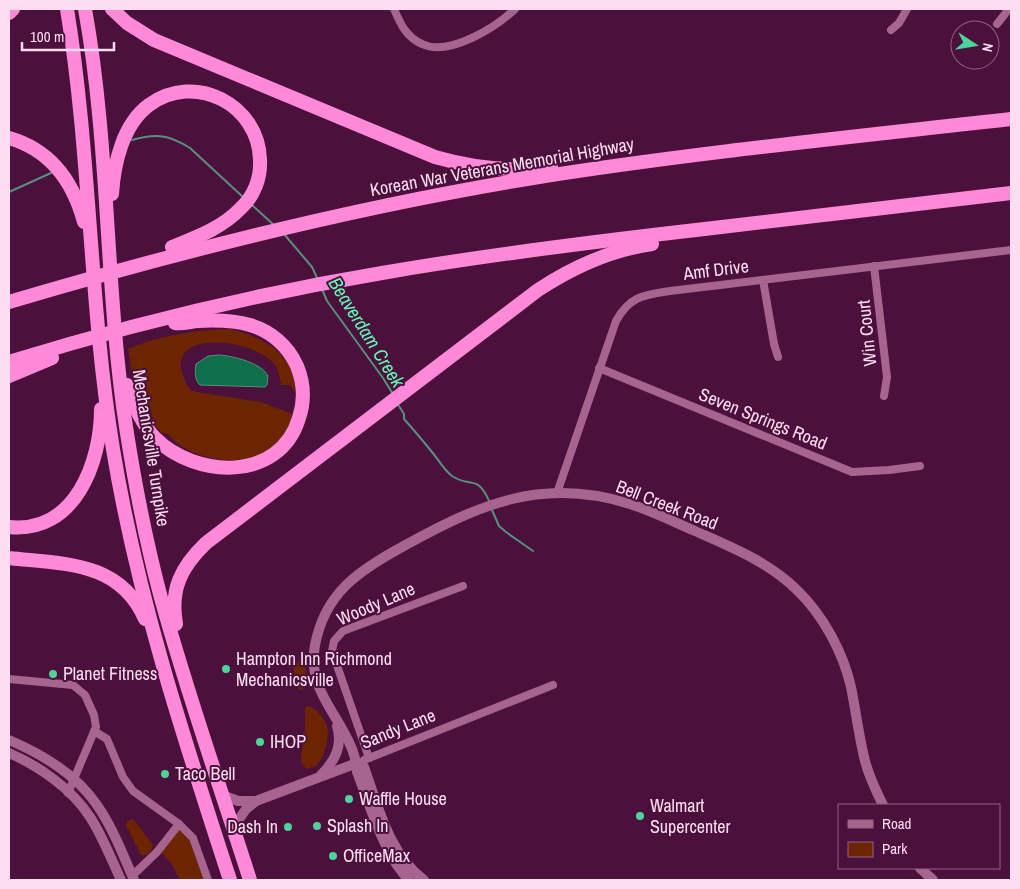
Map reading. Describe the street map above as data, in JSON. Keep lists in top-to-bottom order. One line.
{"streets":{"highway":["Korean War Veterans Memorial Highway","Mechanicsville Turnpike"],"street":["Amf Drive","Win Court","Seven Springs Road","Bell Creek Road","Woody Lane","Sandy Lane"]},"crossings":[["Korean War Veterans Memorial Highway","Mechanicsville Turnpike"],["Amf Drive","Win Court"],["Amf Drive","Seven Springs Road"],["Amf Drive","Bell Creek Road"],["Mechanicsville Turnpike","Sandy Lane"],["Bell Creek Road","Sandy Lane"],["Woody Lane","Sandy Lane"]],"water":["Beaverdam Creek"],"places":["Hampton Inn Richmond Mechanicsville","Planet Fitness","IHOP","Taco Bell","Waffle House","Walmart Supercenter","Splash In","Dash In","OfficeMax"],"legend":["Road","Park"],"scale_bar":"100 m","north":"right"}
